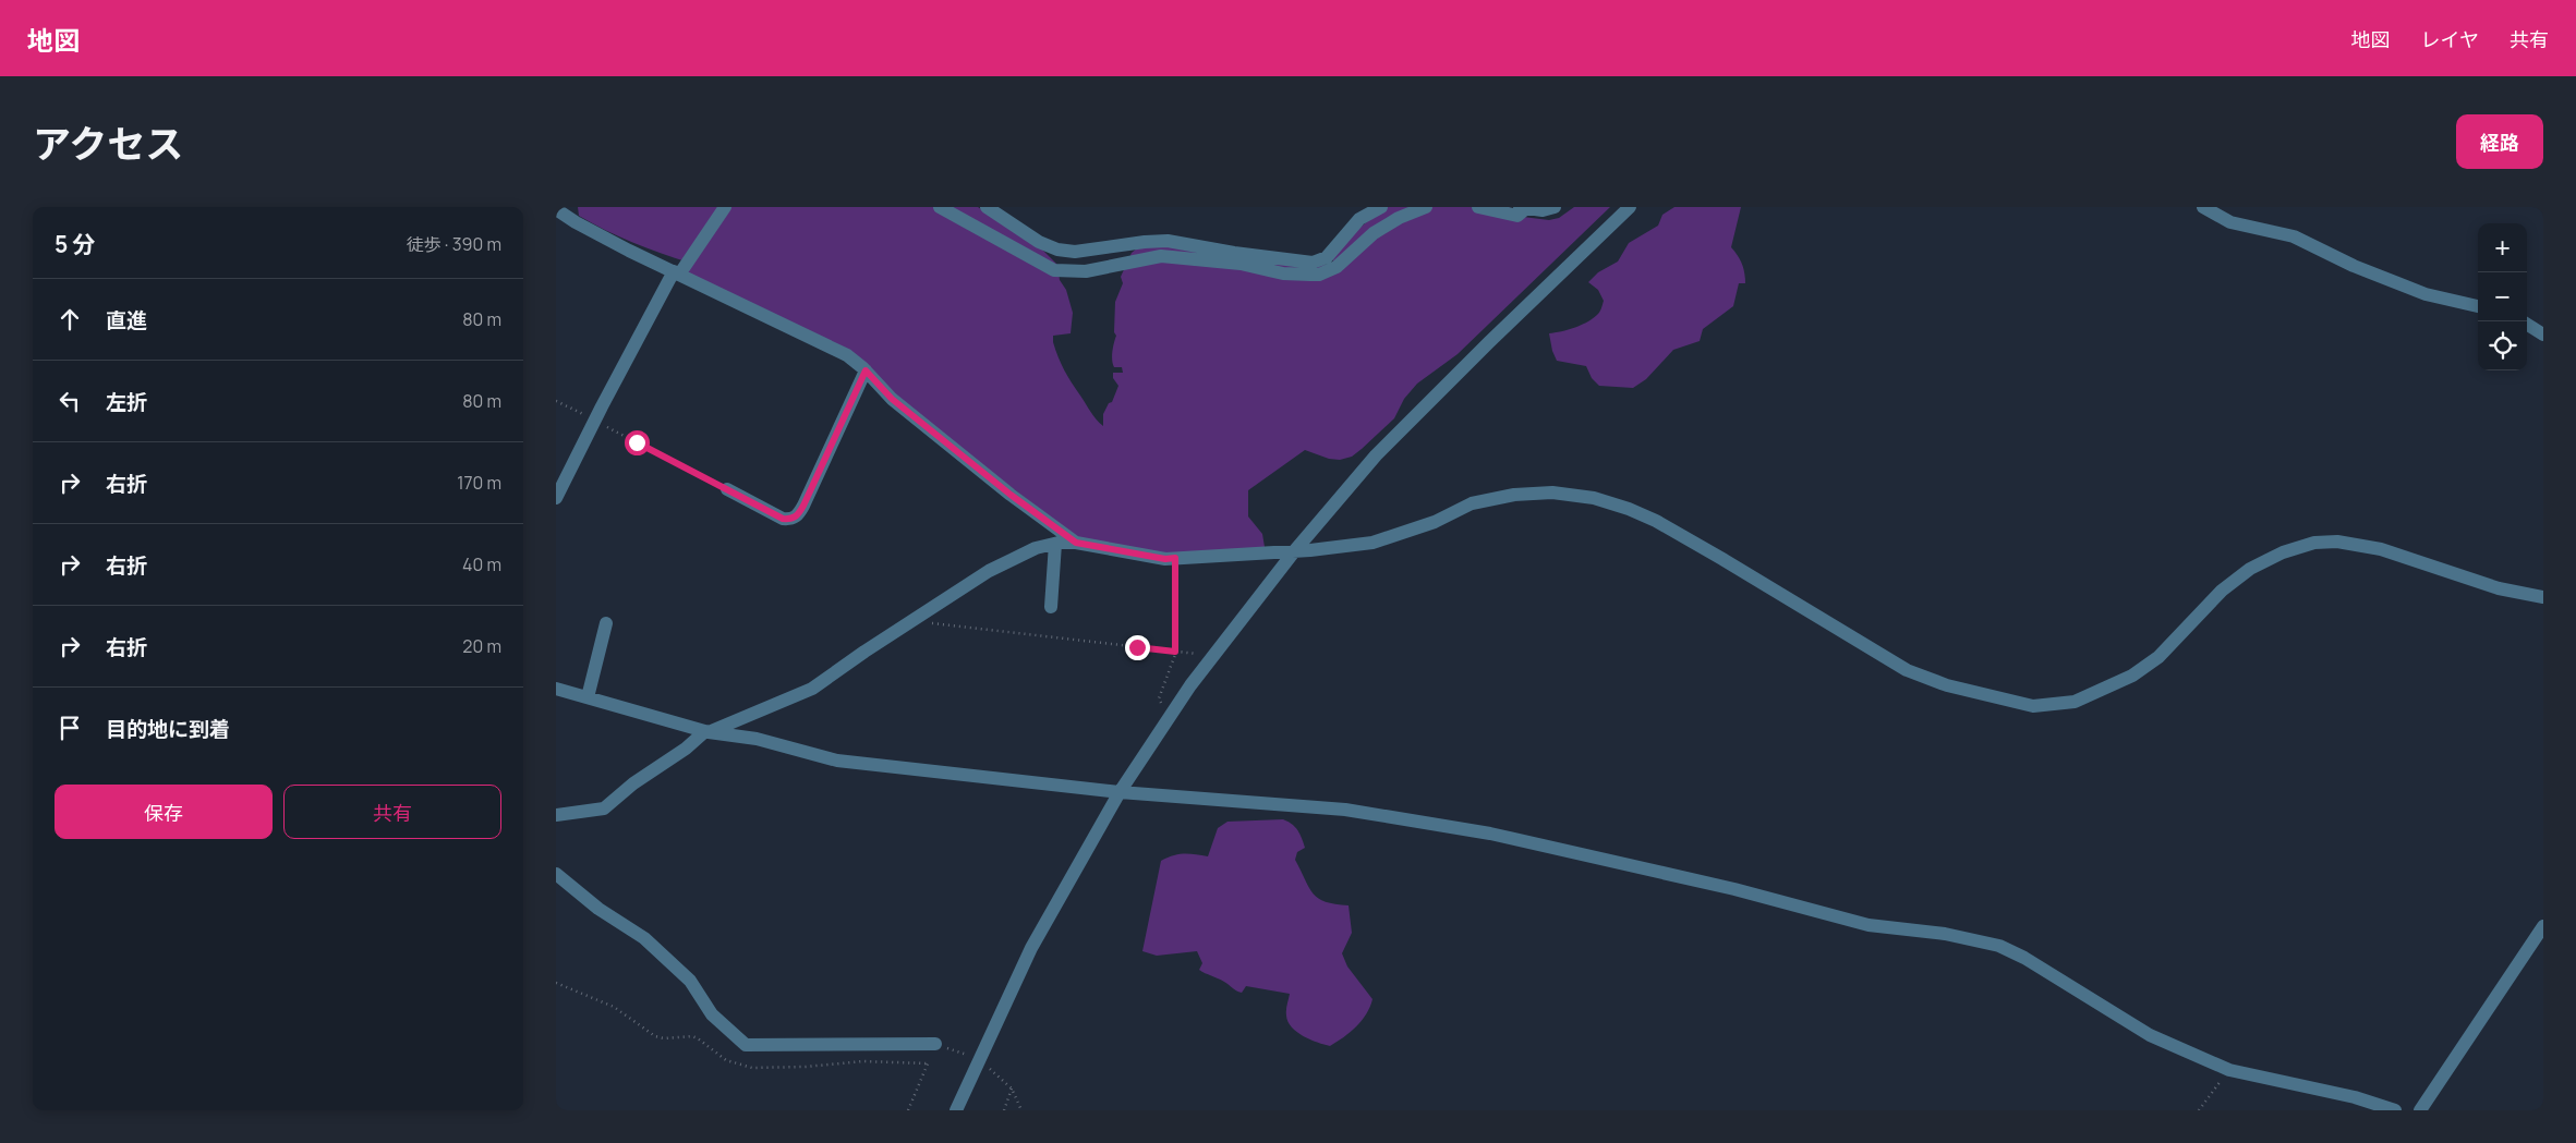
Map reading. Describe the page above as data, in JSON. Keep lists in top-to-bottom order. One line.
{"page":{"header":"地図","nav":["地図","レイヤ","共有"],"title":"アクセス","buttons":["経路",["保存","共有"]],"heading":["5 分","徒歩 · 390 m"],"map_buttons":["+","−"],"list":[["直進","80 m"],["左折","80 m"],["右折","170 m"],["右折","40 m"],["右折","20 m"],"目的地に到着"]}}
